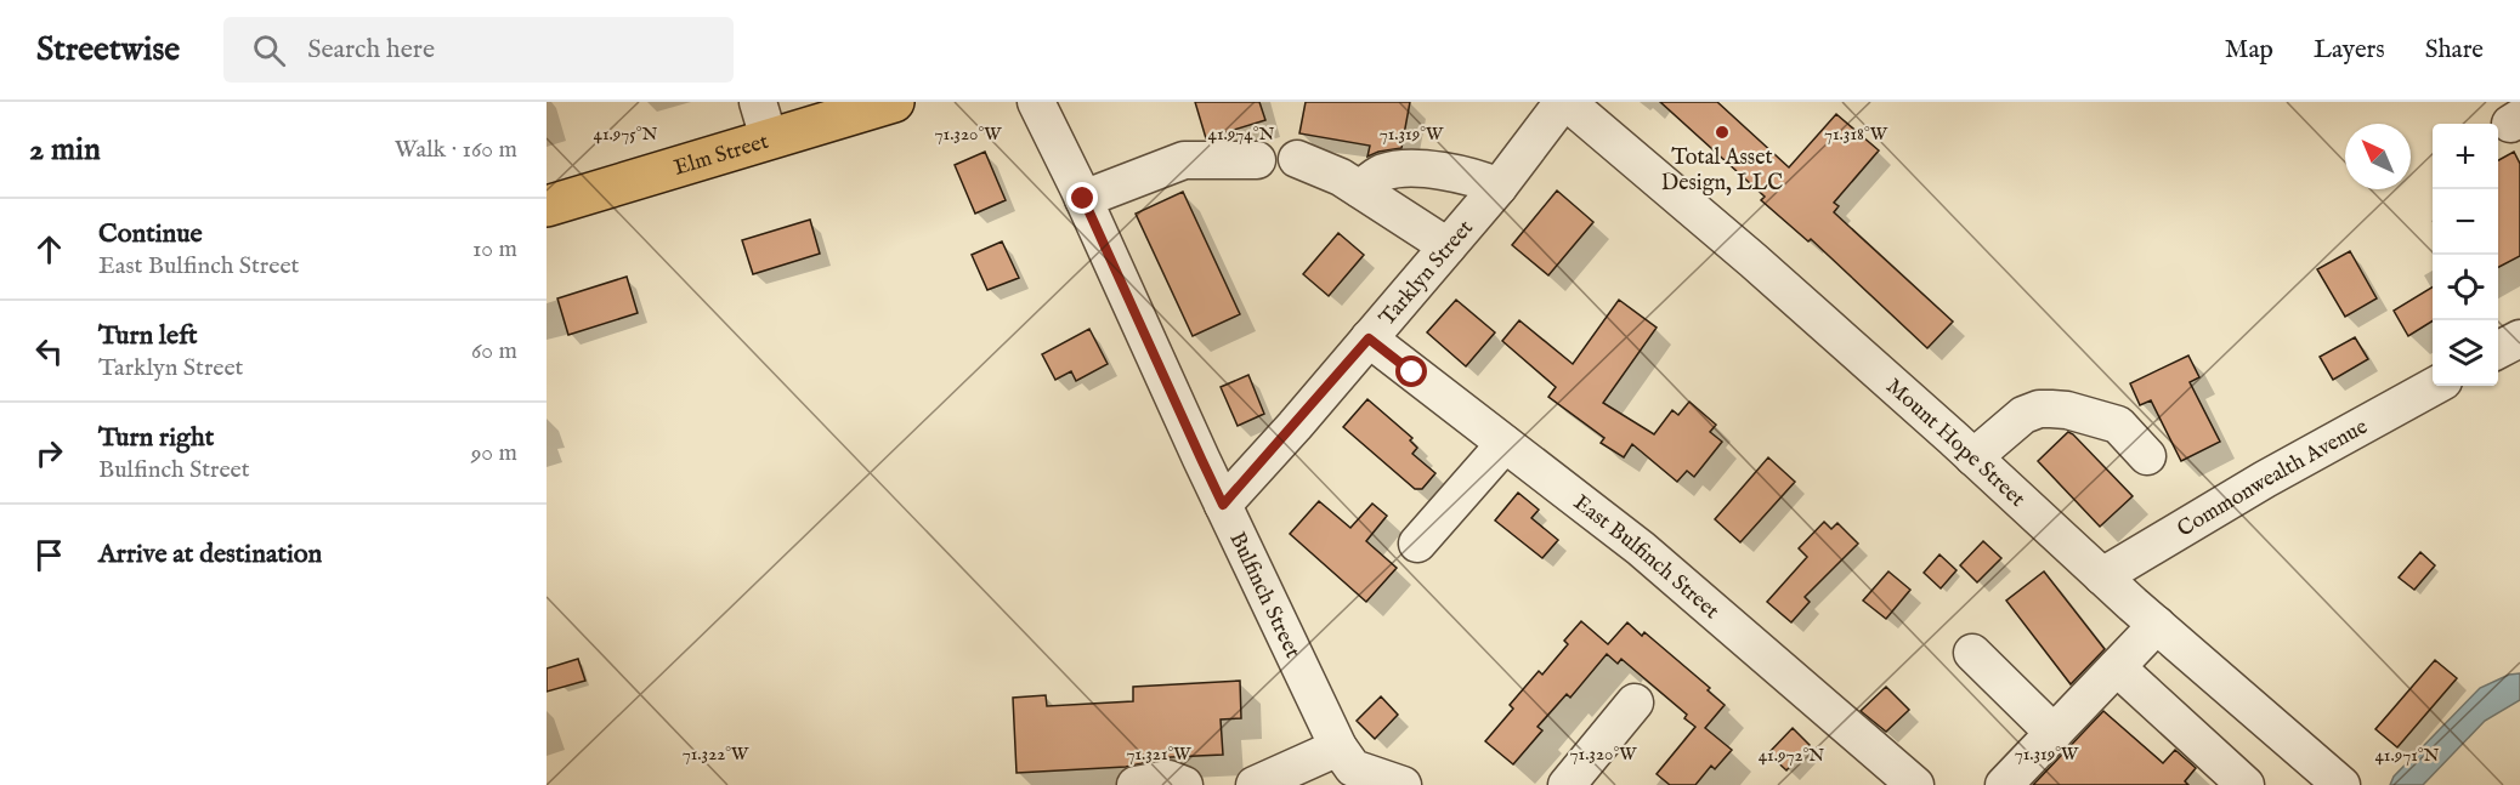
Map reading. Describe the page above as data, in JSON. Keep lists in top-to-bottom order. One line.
{"streets":{"main road":["Elm Street"],"street":["Tarklyn Street","Mount Hope Street","Commonwealth Avenue","East Bulfinch Street","Bulfinch Street"]},"crossings":[["Tarklyn Street","Mount Hope Street"],["Tarklyn Street","East Bulfinch Street"],["Tarklyn Street","Bulfinch Street"],["Mount Hope Street","Commonwealth Avenue"]],"places":["Total Asset Design, LLC"],"north":"top left","page":{"header":"Streetwise","search":"Search here","nav":["Map","Layers","Share"],"heading":["2 min","Walk · 160 m"],"map_buttons":["+","−"],"list":[["Continue","East Bulfinch Street","10 m"],["Turn left","Tarklyn Street","60 m"],["Turn right","Bulfinch Street","90 m"],"Arrive at destination"]},"coordinates":["41.975°N","41.974°N","71.320°W","71.319°W","71.318°W","71.322°W","71.321°W","41.972°N","41.971°N"]}
